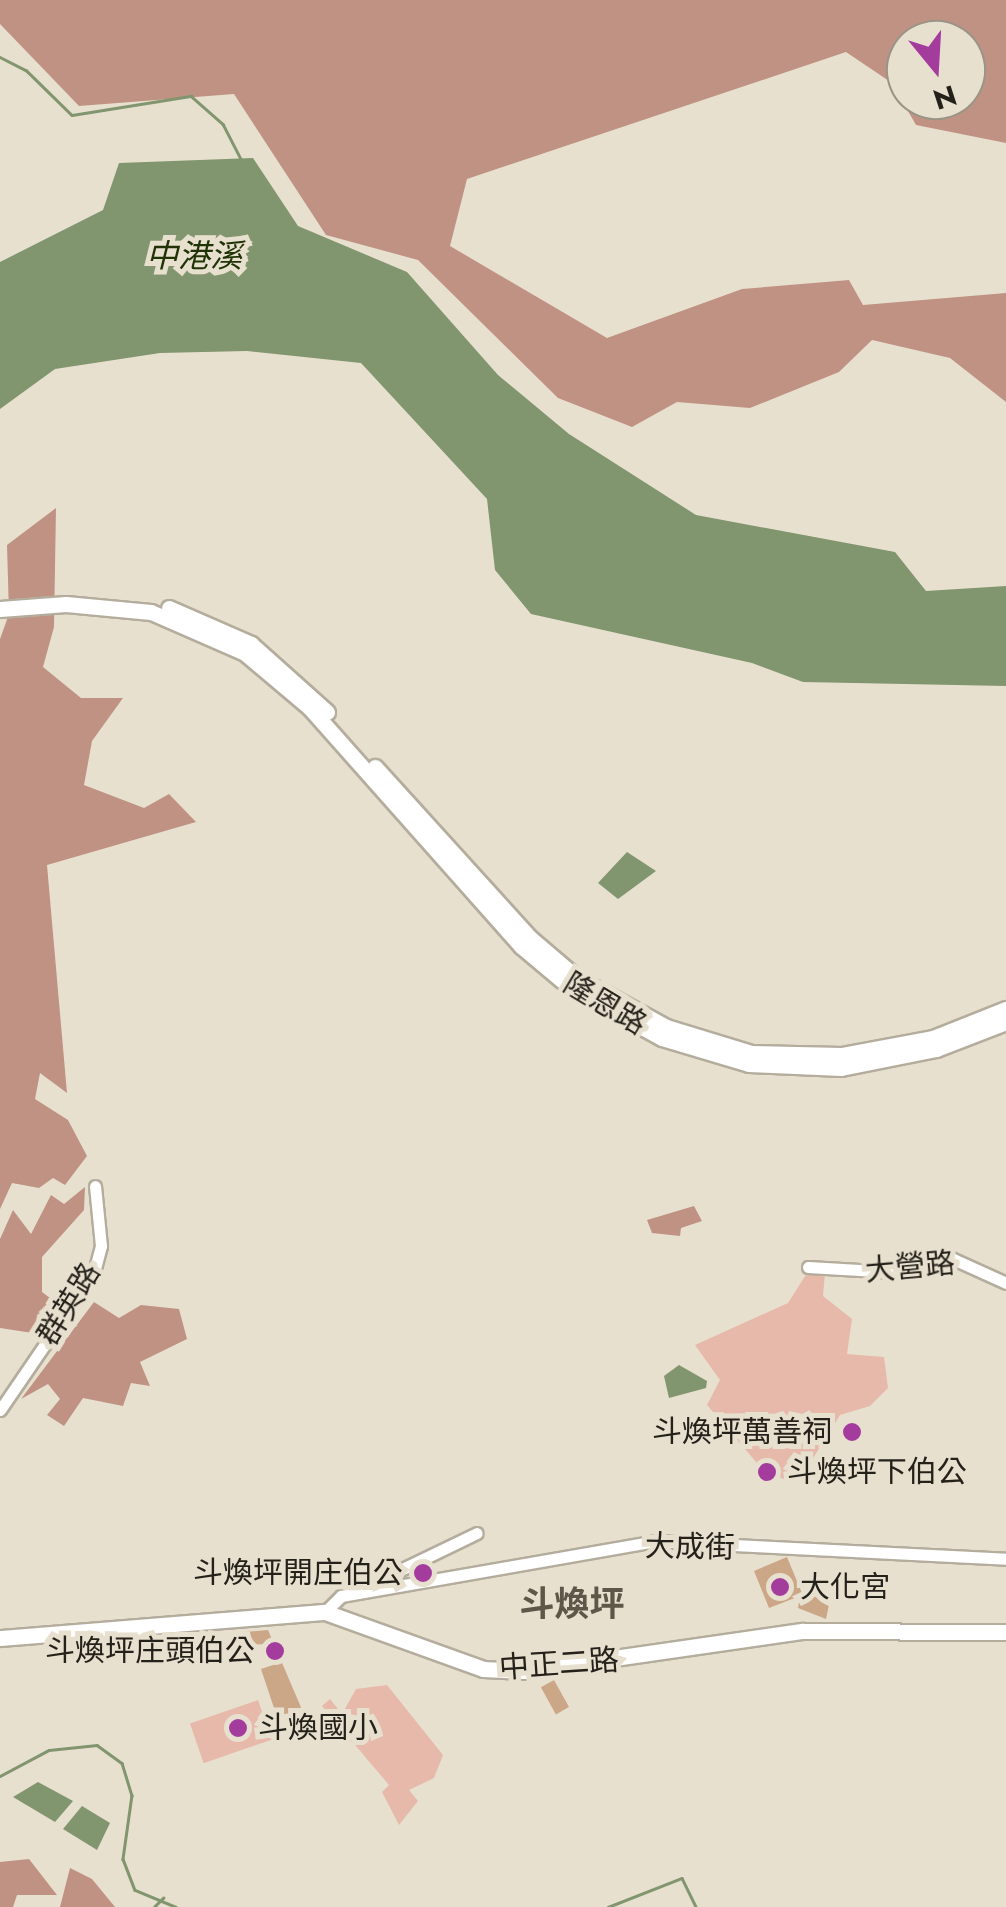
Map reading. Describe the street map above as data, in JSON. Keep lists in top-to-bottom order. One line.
{"streets":{"main road":["隆恩路","中正二路"],"street":["大營路","群英路","大成街"]},"crossings":[["大成街","中正二路"]],"districts":["斗煥坪"],"water":["中港溪"],"places":["斗煥坪萬善祠","斗煥坪下伯公","斗煥坪開庄伯公","大化宮","斗煥坪庄頭伯公","斗煥國小"],"north":"bottom"}
